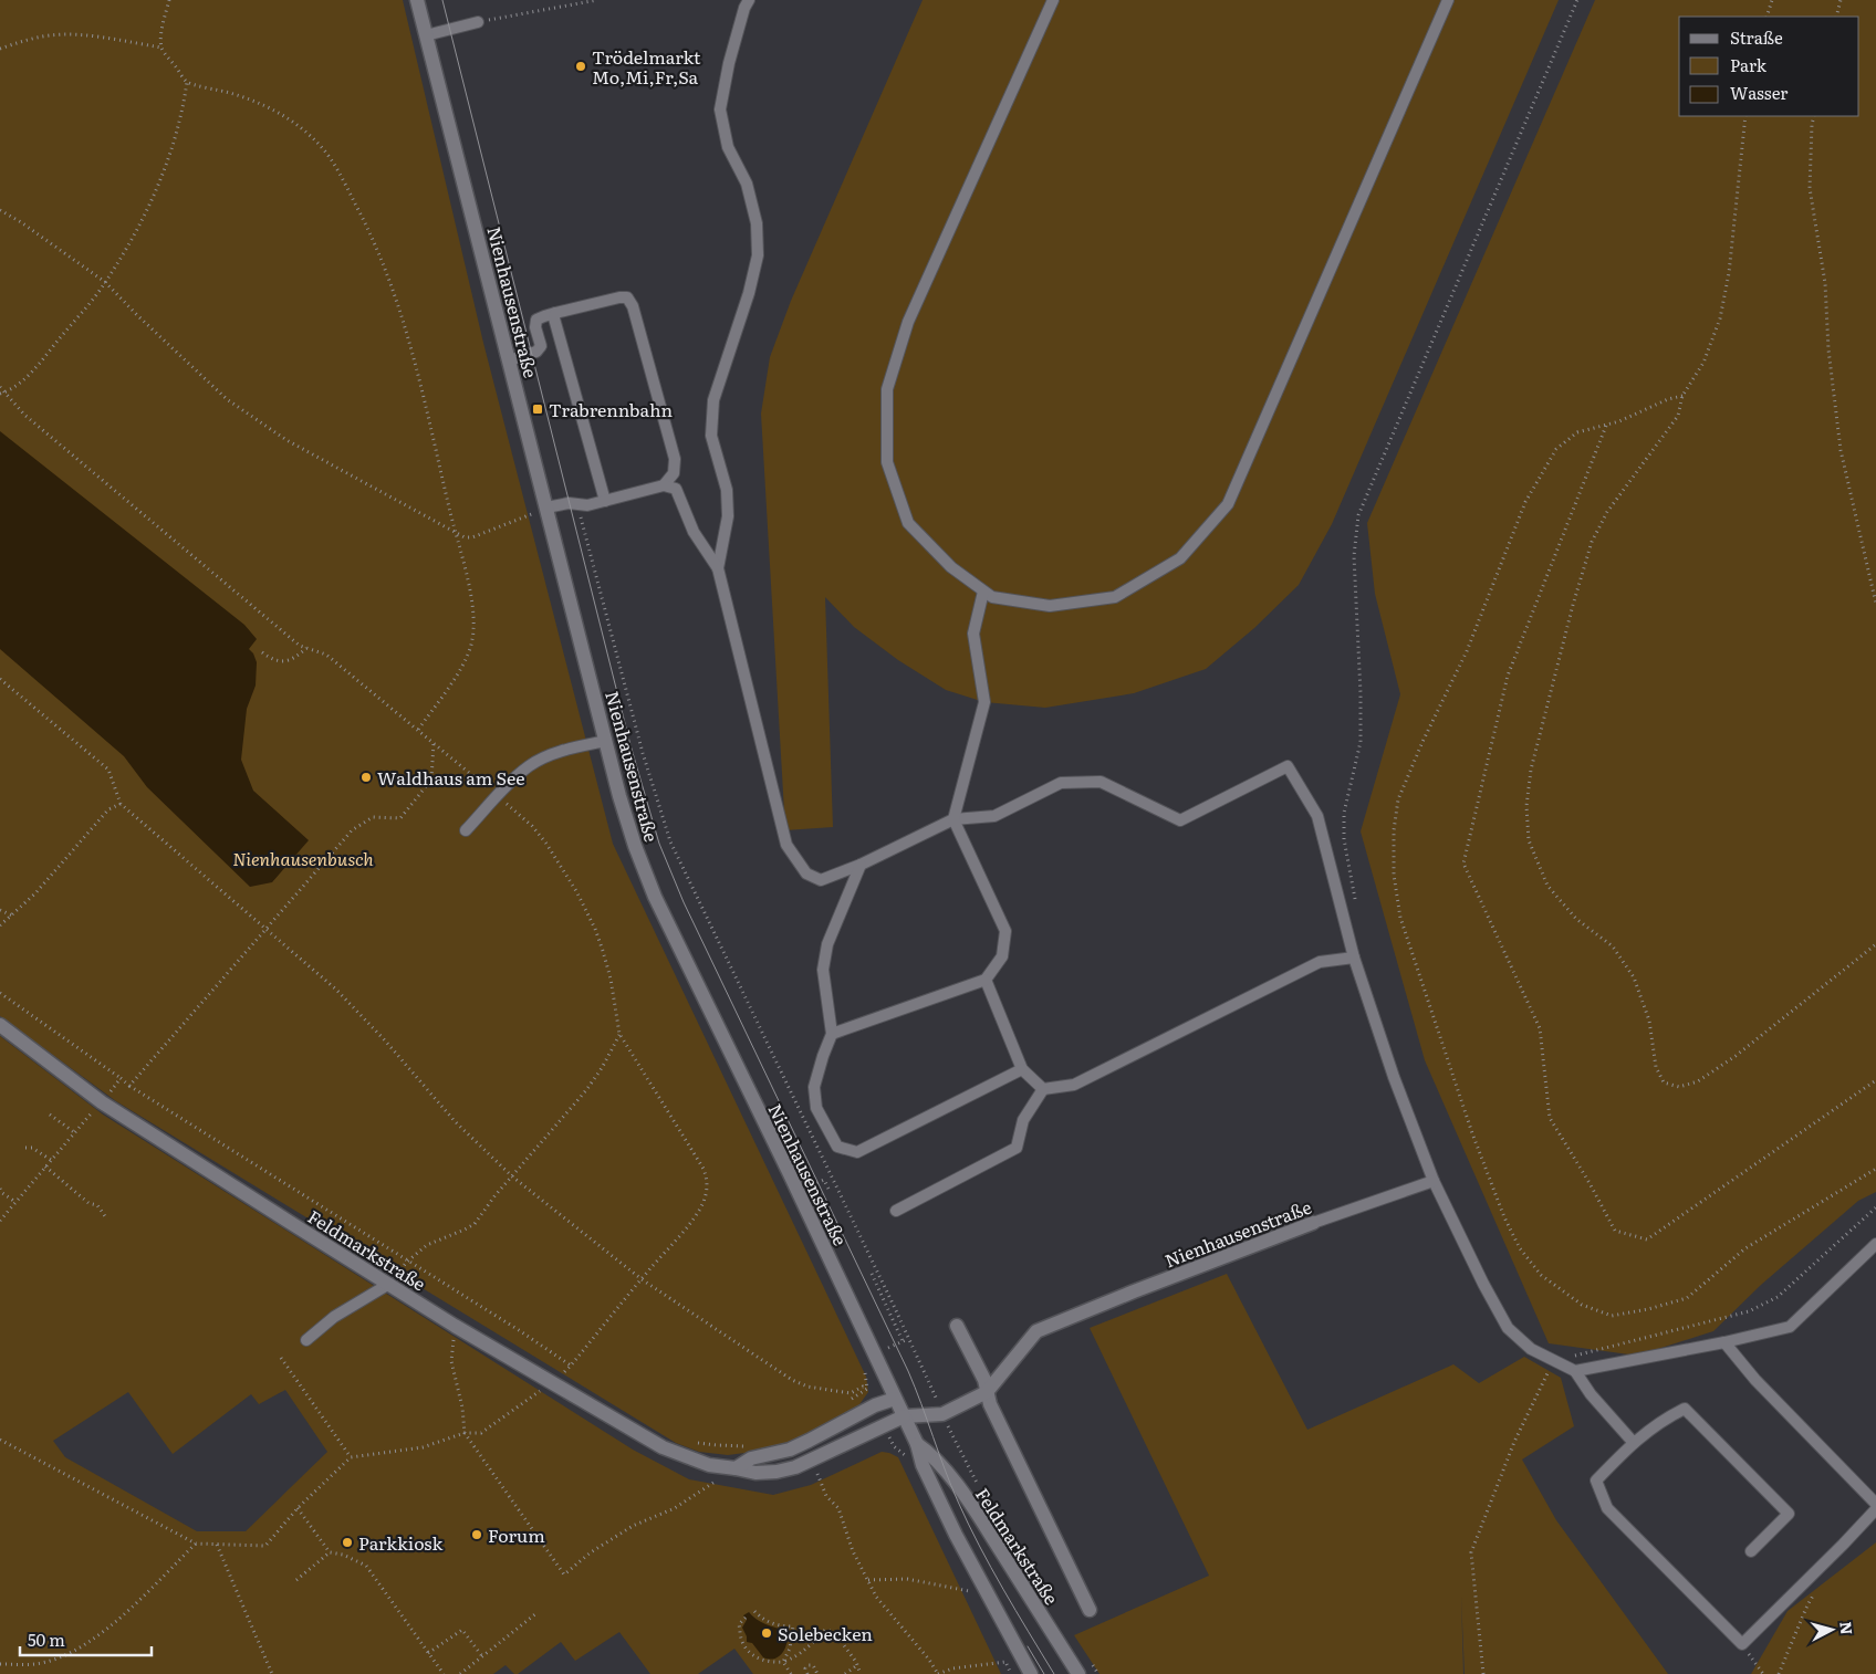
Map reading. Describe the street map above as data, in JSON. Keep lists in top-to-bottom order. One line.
{"streets":{"main road":["Nienhausenstraße","Feldmarkstraße"]},"crossings":[["Nienhausenstraße","Feldmarkstraße"]],"parks":["Nienhausenbusch"],"places":{"other":["Trödelmarkt Mo,Mi,Fr,Sa","Waldhaus am See","Forum","Parkkiosk","Solebecken"],"transit":["Trabrennbahn"]},"legend":["Straße","Park","Wasser"],"scale_bar":"50 m","north":"right"}
